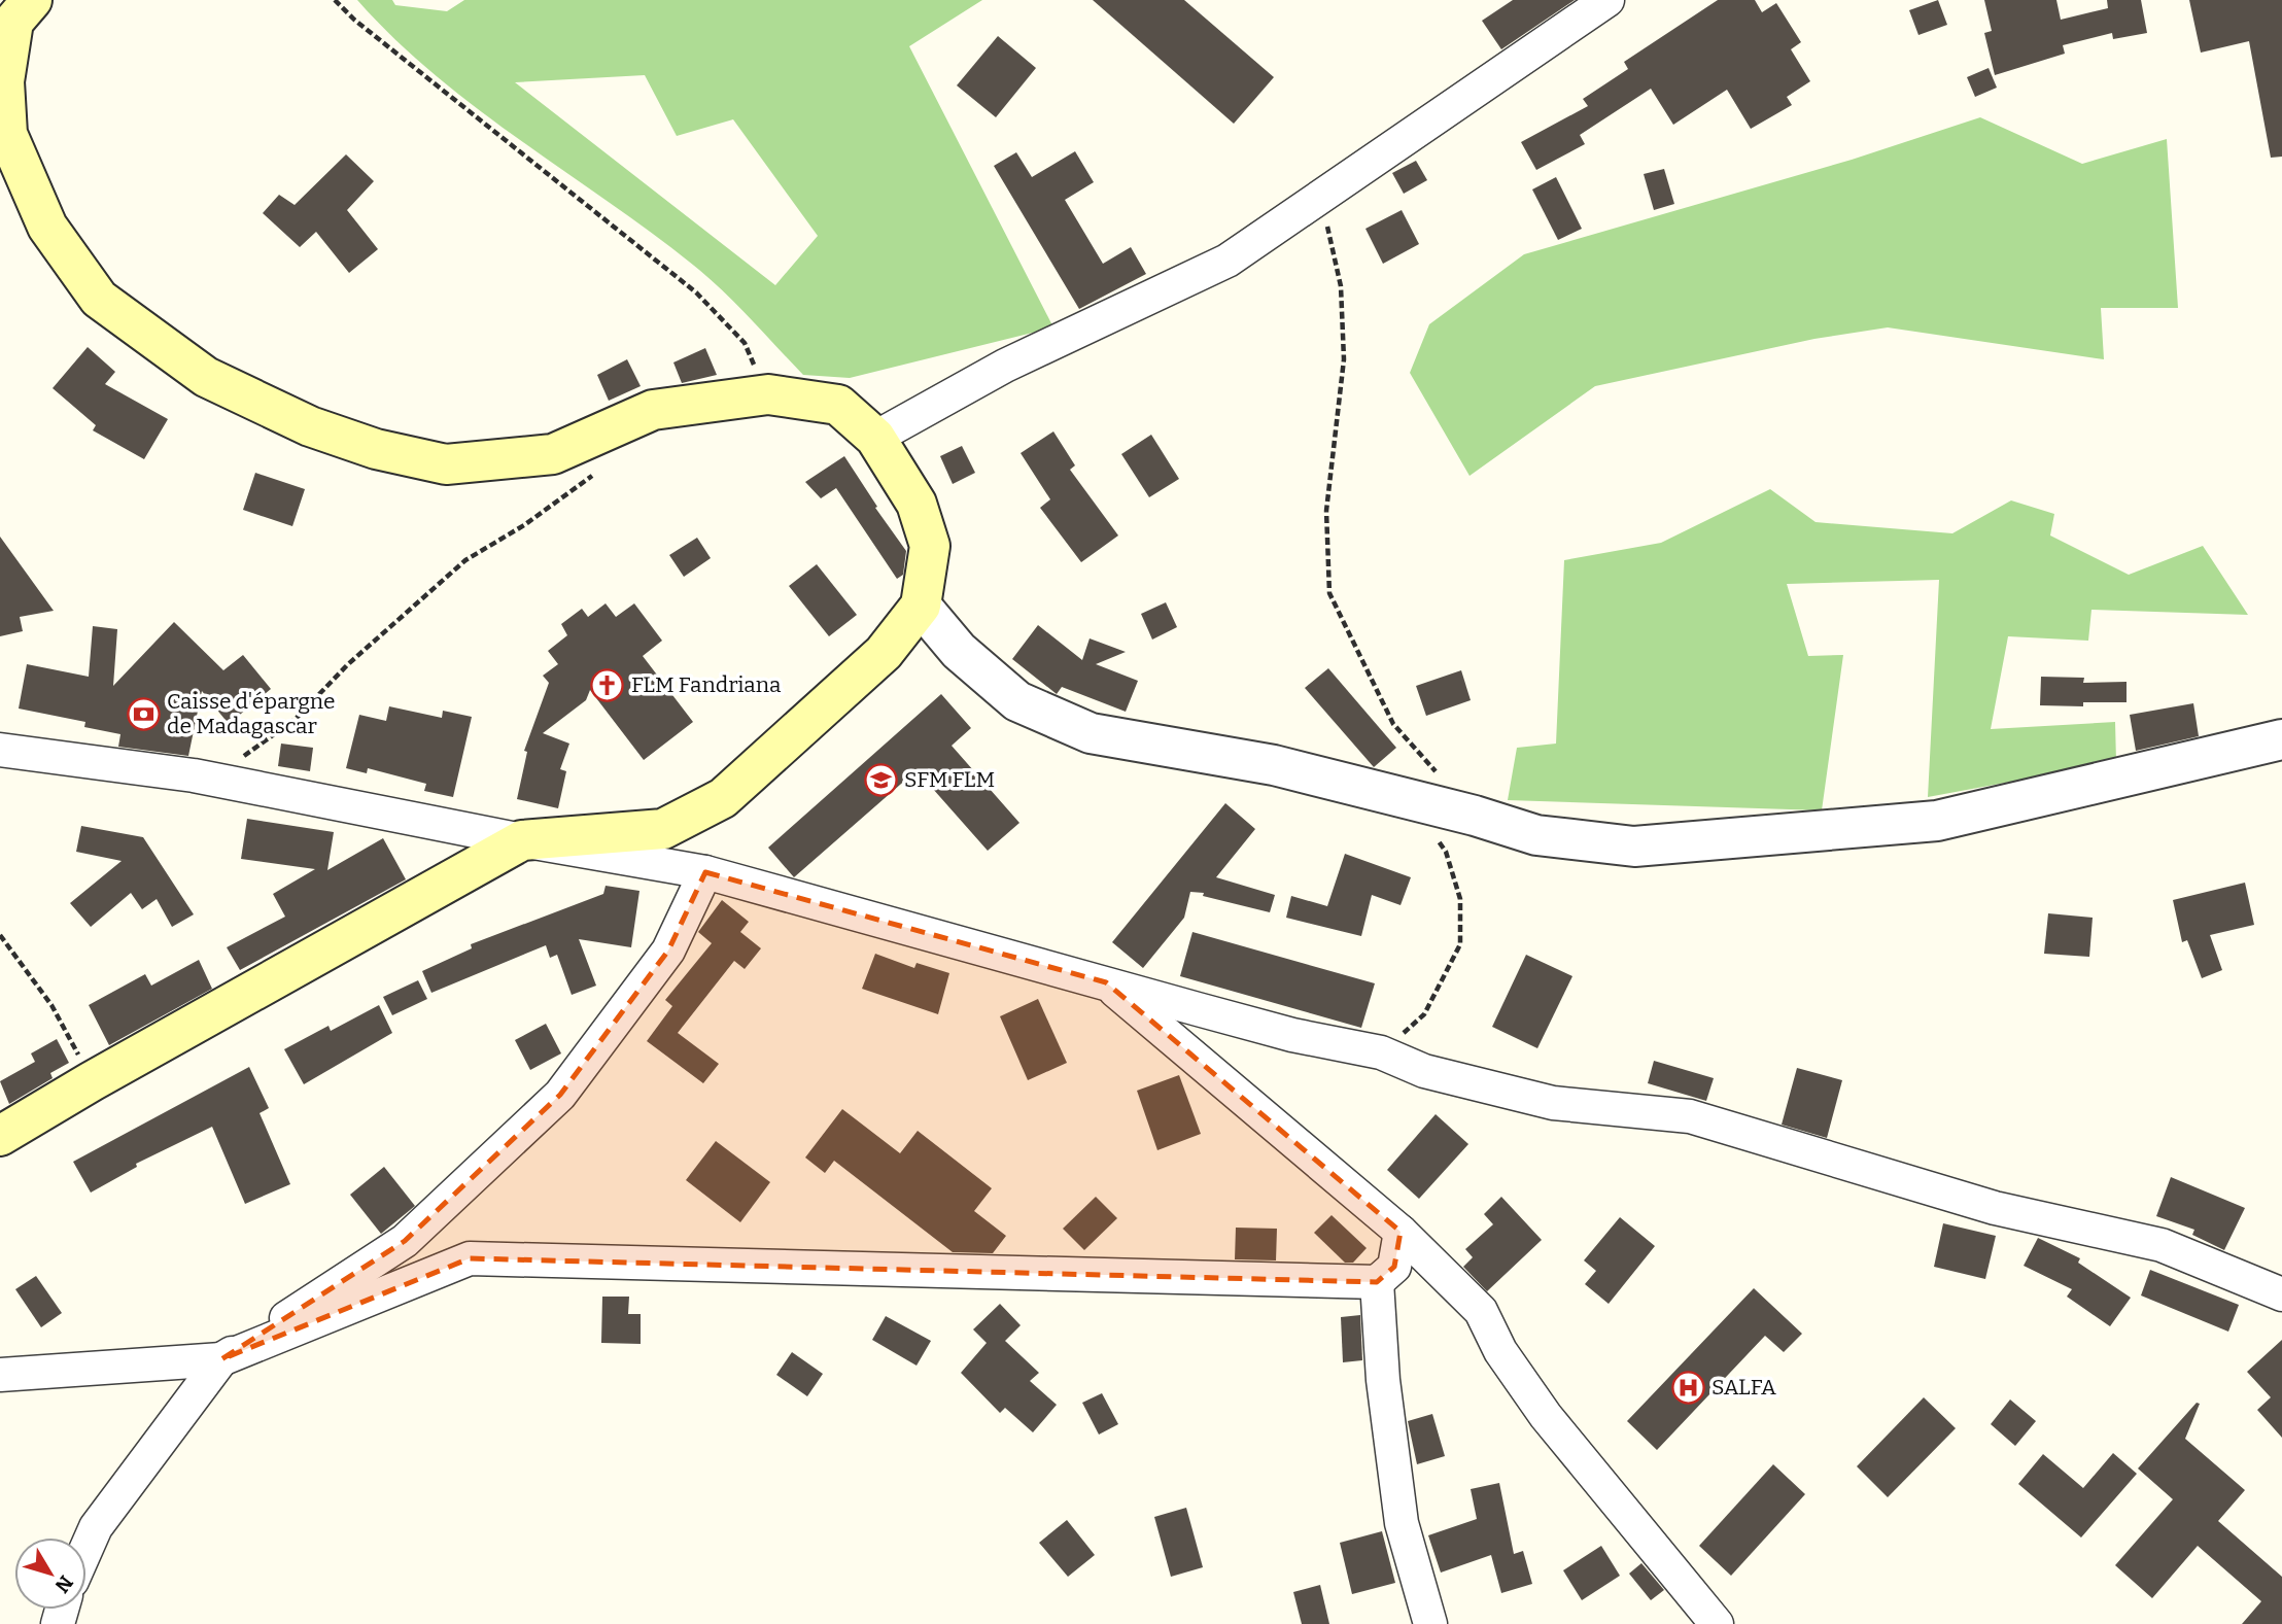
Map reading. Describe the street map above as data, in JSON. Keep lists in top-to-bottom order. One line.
{"places":{"church":["FLM Fandriana"],"bank":["Caisse d'épargne de Madagascar"],"school or university":["SFM FLM"],"hospital":["SALFA"]},"north":"bottom right"}
